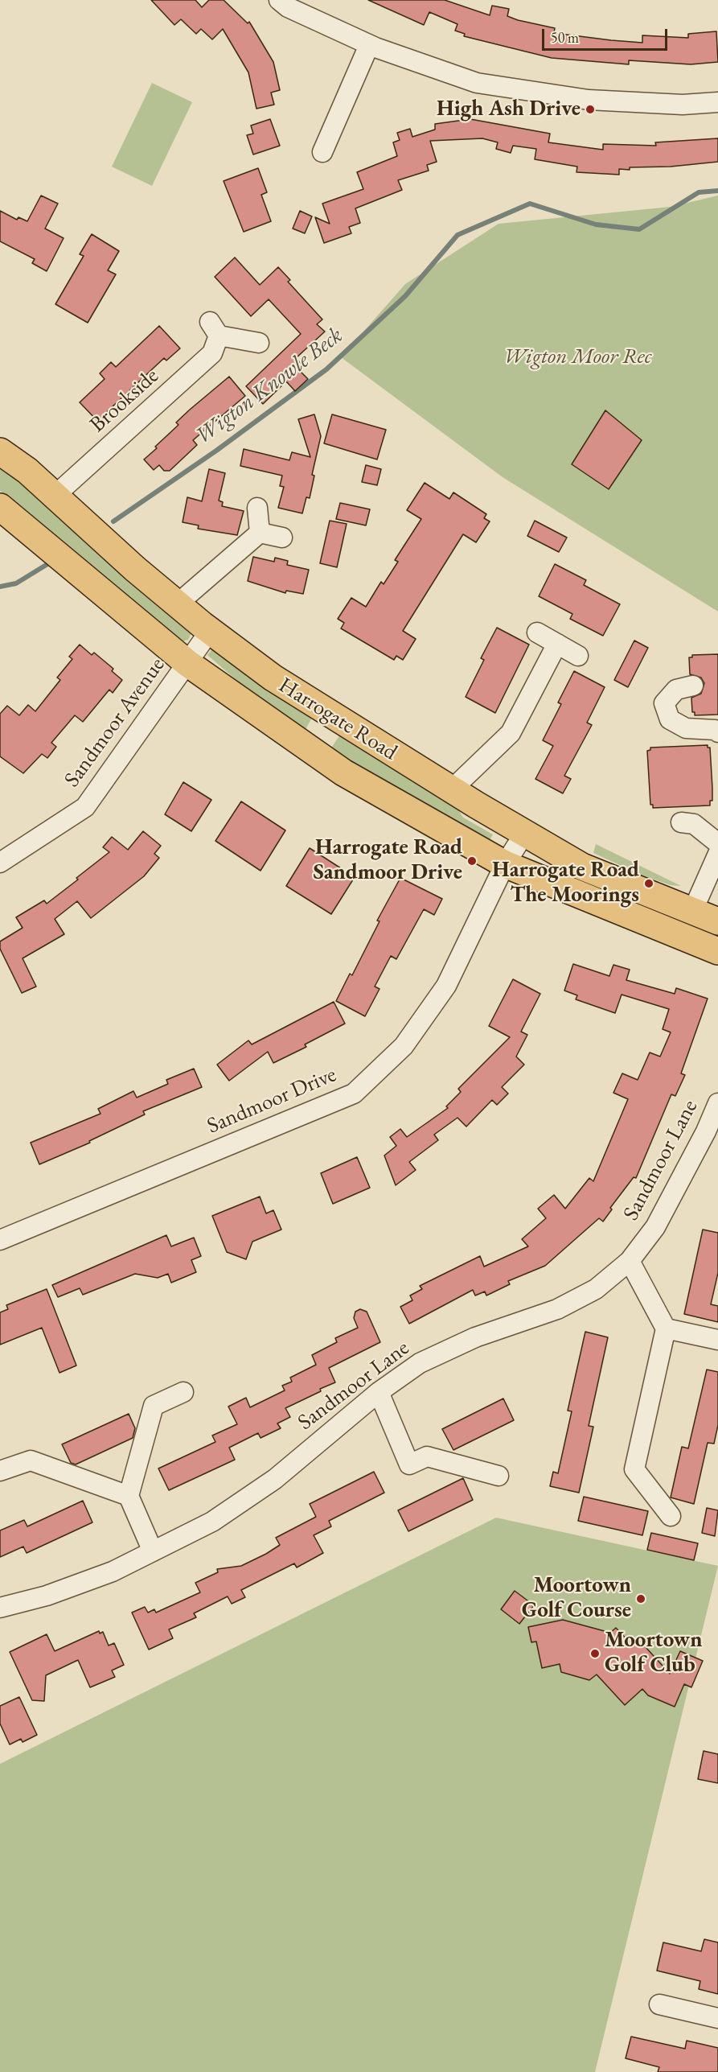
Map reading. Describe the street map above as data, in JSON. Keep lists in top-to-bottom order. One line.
{"streets":{"highway":["Harrogate Road"],"street":["Brookside","Sandmoor Avenue","Sandmoor Drive","Sandmoor Lane"]},"crossings":[["Brookside","Harrogate Road"],["Harrogate Road","Sandmoor Avenue"],["Harrogate Road","Sandmoor Drive"]],"water":["Wigton Knowle Beck"],"parks":["Wigton Moor Rec"],"places":["High Ash Drive","Harrogate Road Sandmoor Drive","Harrogate Road The Moorings","Moortown Golf Course","Moortown Golf Club"],"scale_bar":"50 m"}
